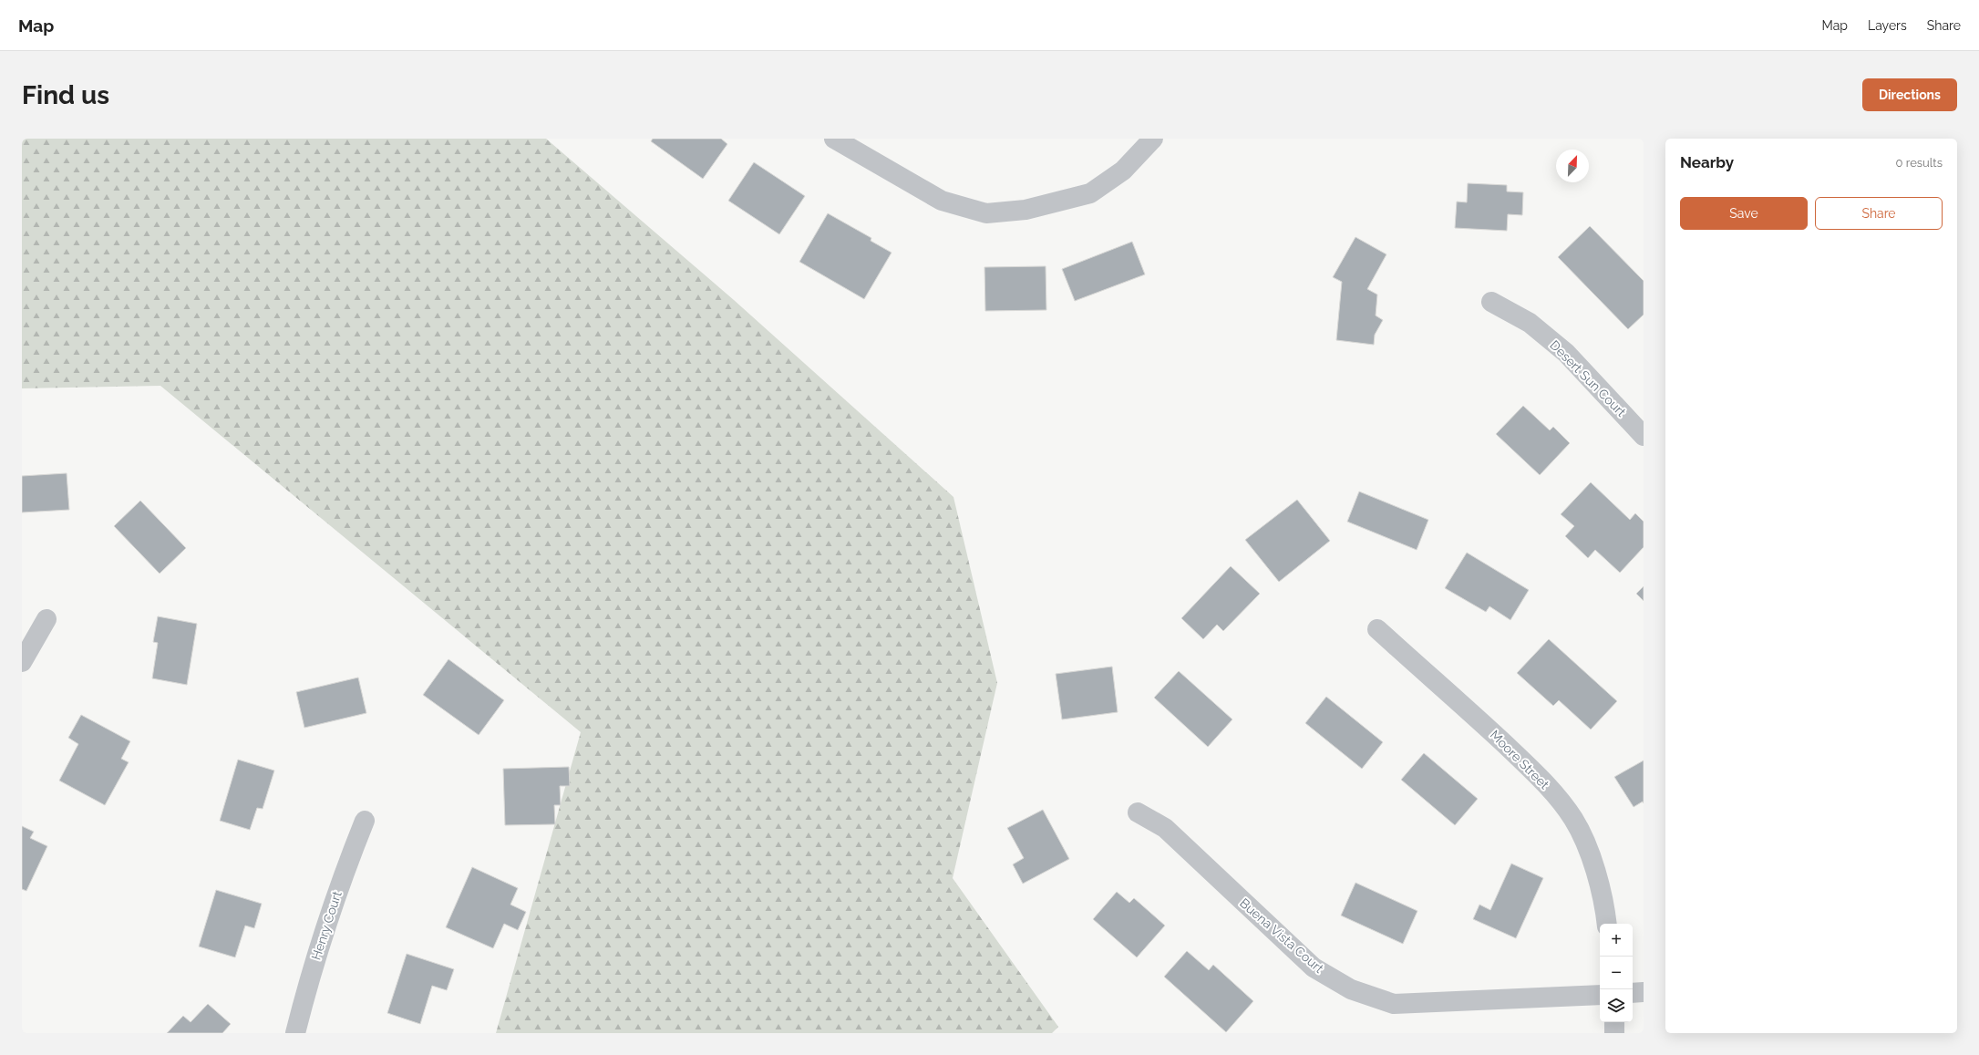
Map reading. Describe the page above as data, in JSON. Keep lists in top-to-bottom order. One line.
{"streets":{"street":["Desert Sun Court","Moore Street","Henry Court","Buena Vista Court"]},"north":"top right","page":{"header":"Map","nav":["Map","Layers","Share"],"buttons":["Directions",["Save","Share"]],"title":"Find us","heading":["Nearby","0 results"],"map_buttons":["+","−"]}}
